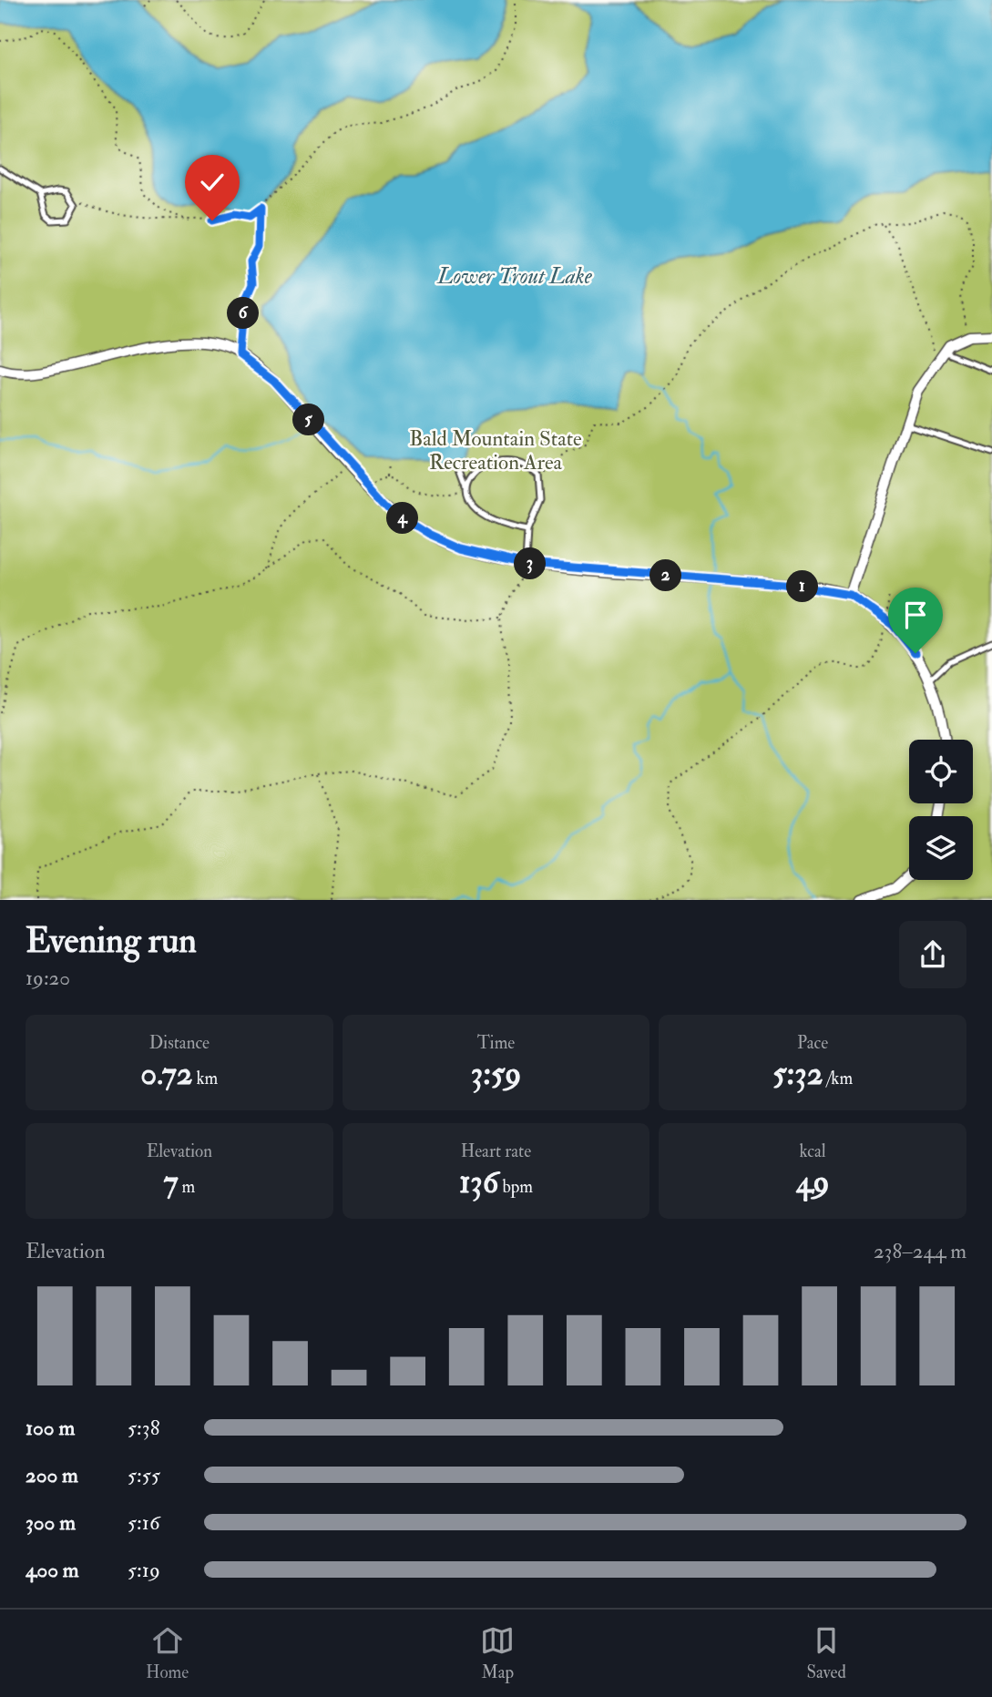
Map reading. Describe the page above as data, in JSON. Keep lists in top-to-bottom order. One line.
{"water":["Lower Trout Lake"],"parks":["Bald Mountain State Recreation Area"],"page":{"pins":["6","5","4","3","2","1"],"heading":["Evening run","19:20"],"stats":[["Distance","0.72 km"],["Time","3:59"],["Pace","5:32 /km"],["Elevation","7 m"],["Heart rate","136 bpm"],["kcal","49"]],"chart":["Elevation","238–244 m"],"list":[{"name":"100 m","note":"5:38"},{"name":"200 m","note":"5:55"},{"name":"300 m","note":"5:16"},{"name":"400 m","note":"5:19"}],"tabs":["Home","Map","Saved"]}}
